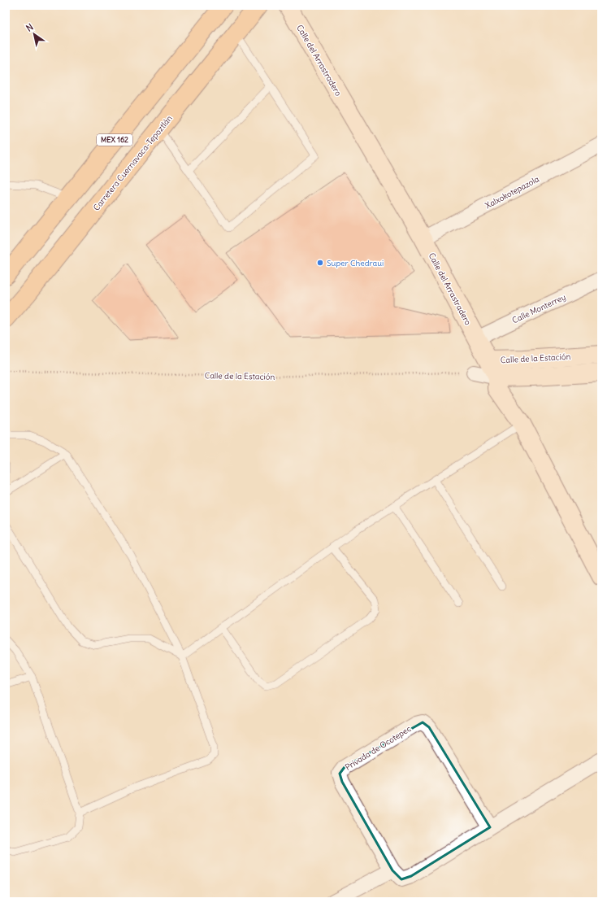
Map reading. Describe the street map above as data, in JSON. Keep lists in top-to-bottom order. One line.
{"streets":{"main road":["MEX 162","Carretera Cuernavaca-Tepoztlán"],"street":["Calle del Arrastradero","Xalxokotepazola","Calle Monterrey","Calle de la Estación","Privada de Ocotepec"]},"crossings":[["Calle del Arrastradero","Xalxokotepazola"],["Calle del Arrastradero","Calle Monterrey"],["Calle del Arrastradero","Calle de la Estación"]],"places":["Super Chedraui"],"north":"top left"}
